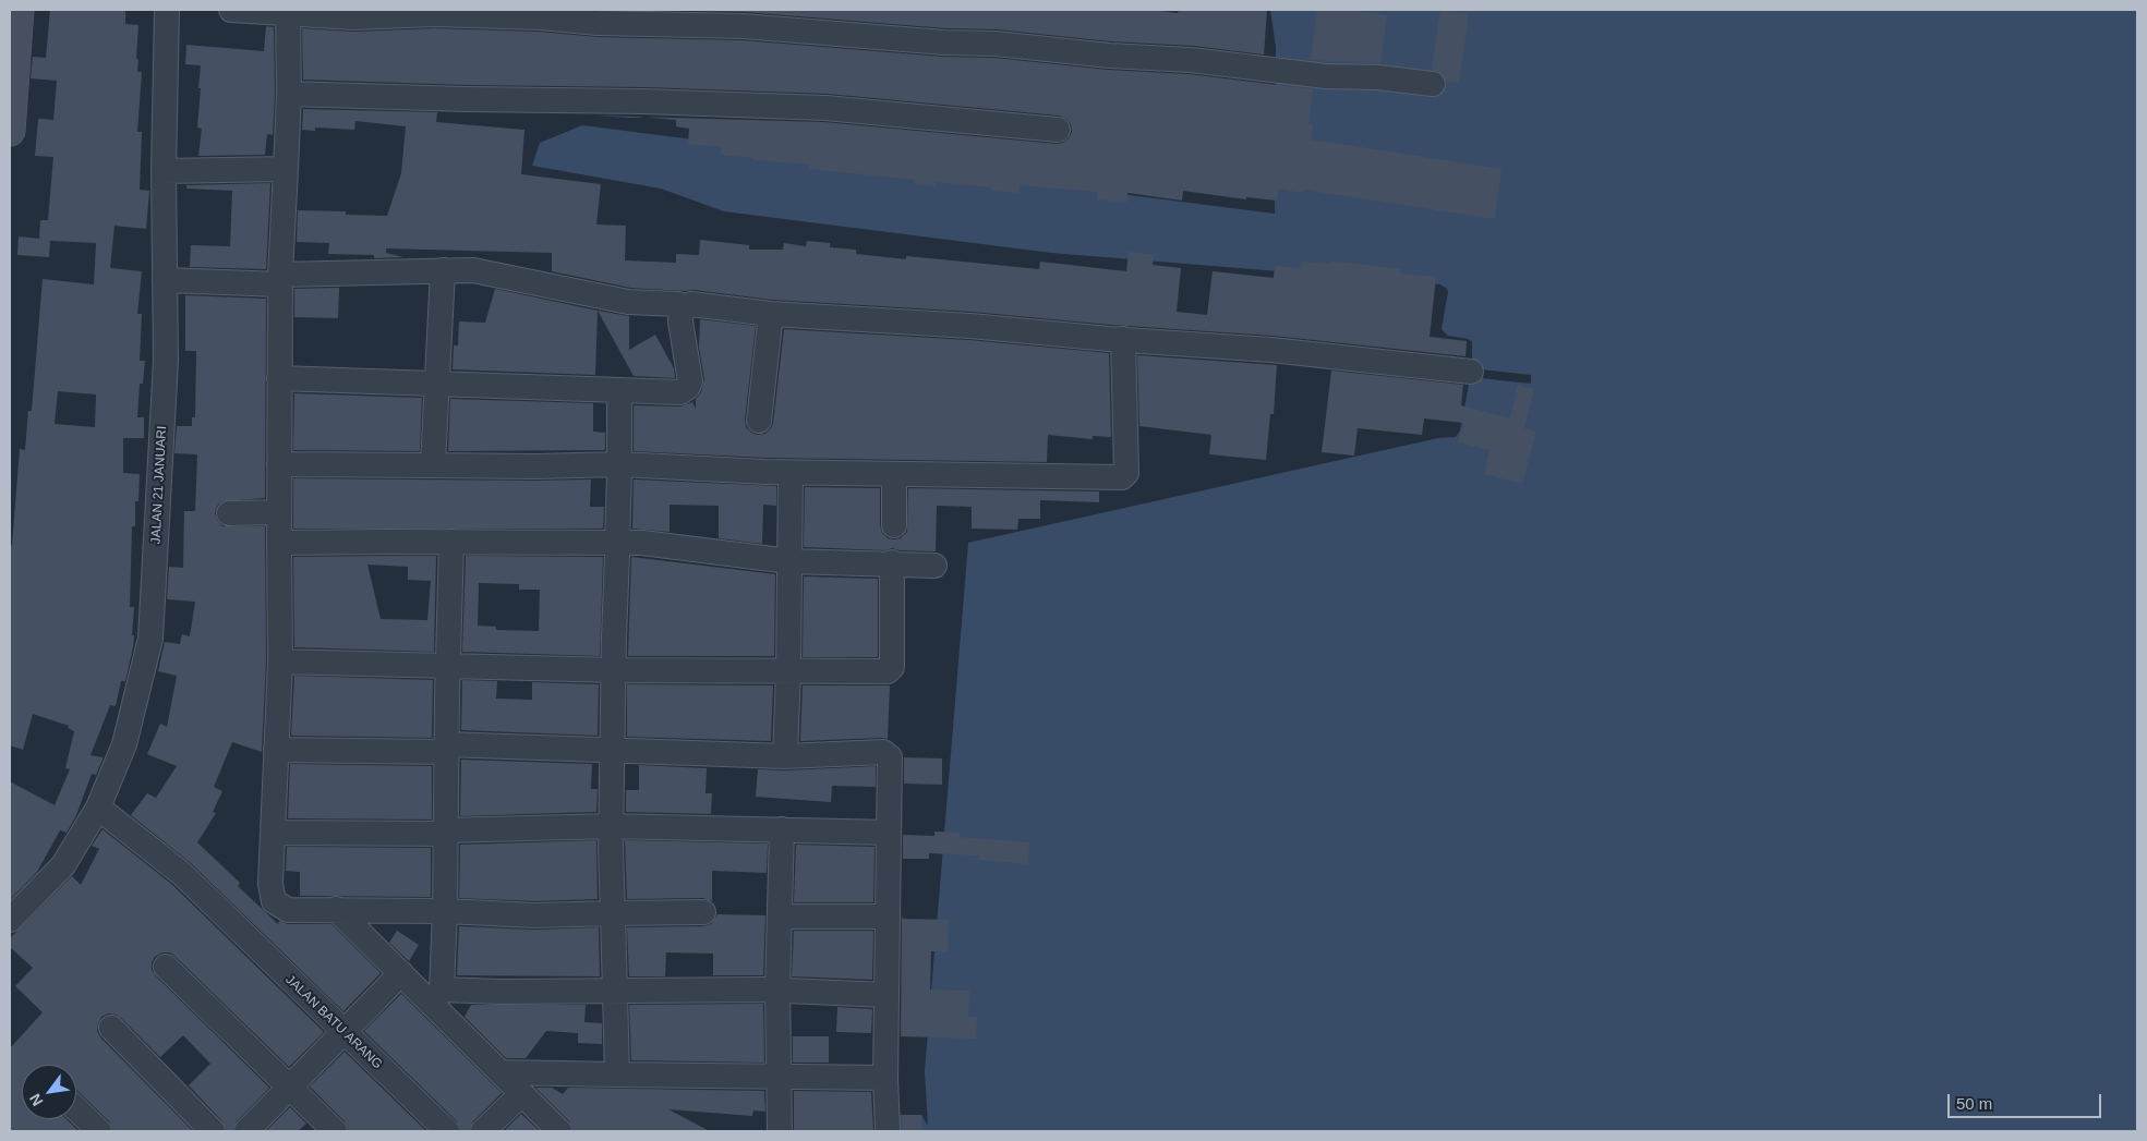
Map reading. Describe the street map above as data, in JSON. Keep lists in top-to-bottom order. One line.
{"streets":{"street":["JALAN 21 JANUARI","JALAN BATU ARANG"]},"crossings":[["JALAN 21 JANUARI","JALAN BATU ARANG"]],"scale_bar":"50 m","north":"bottom left"}
